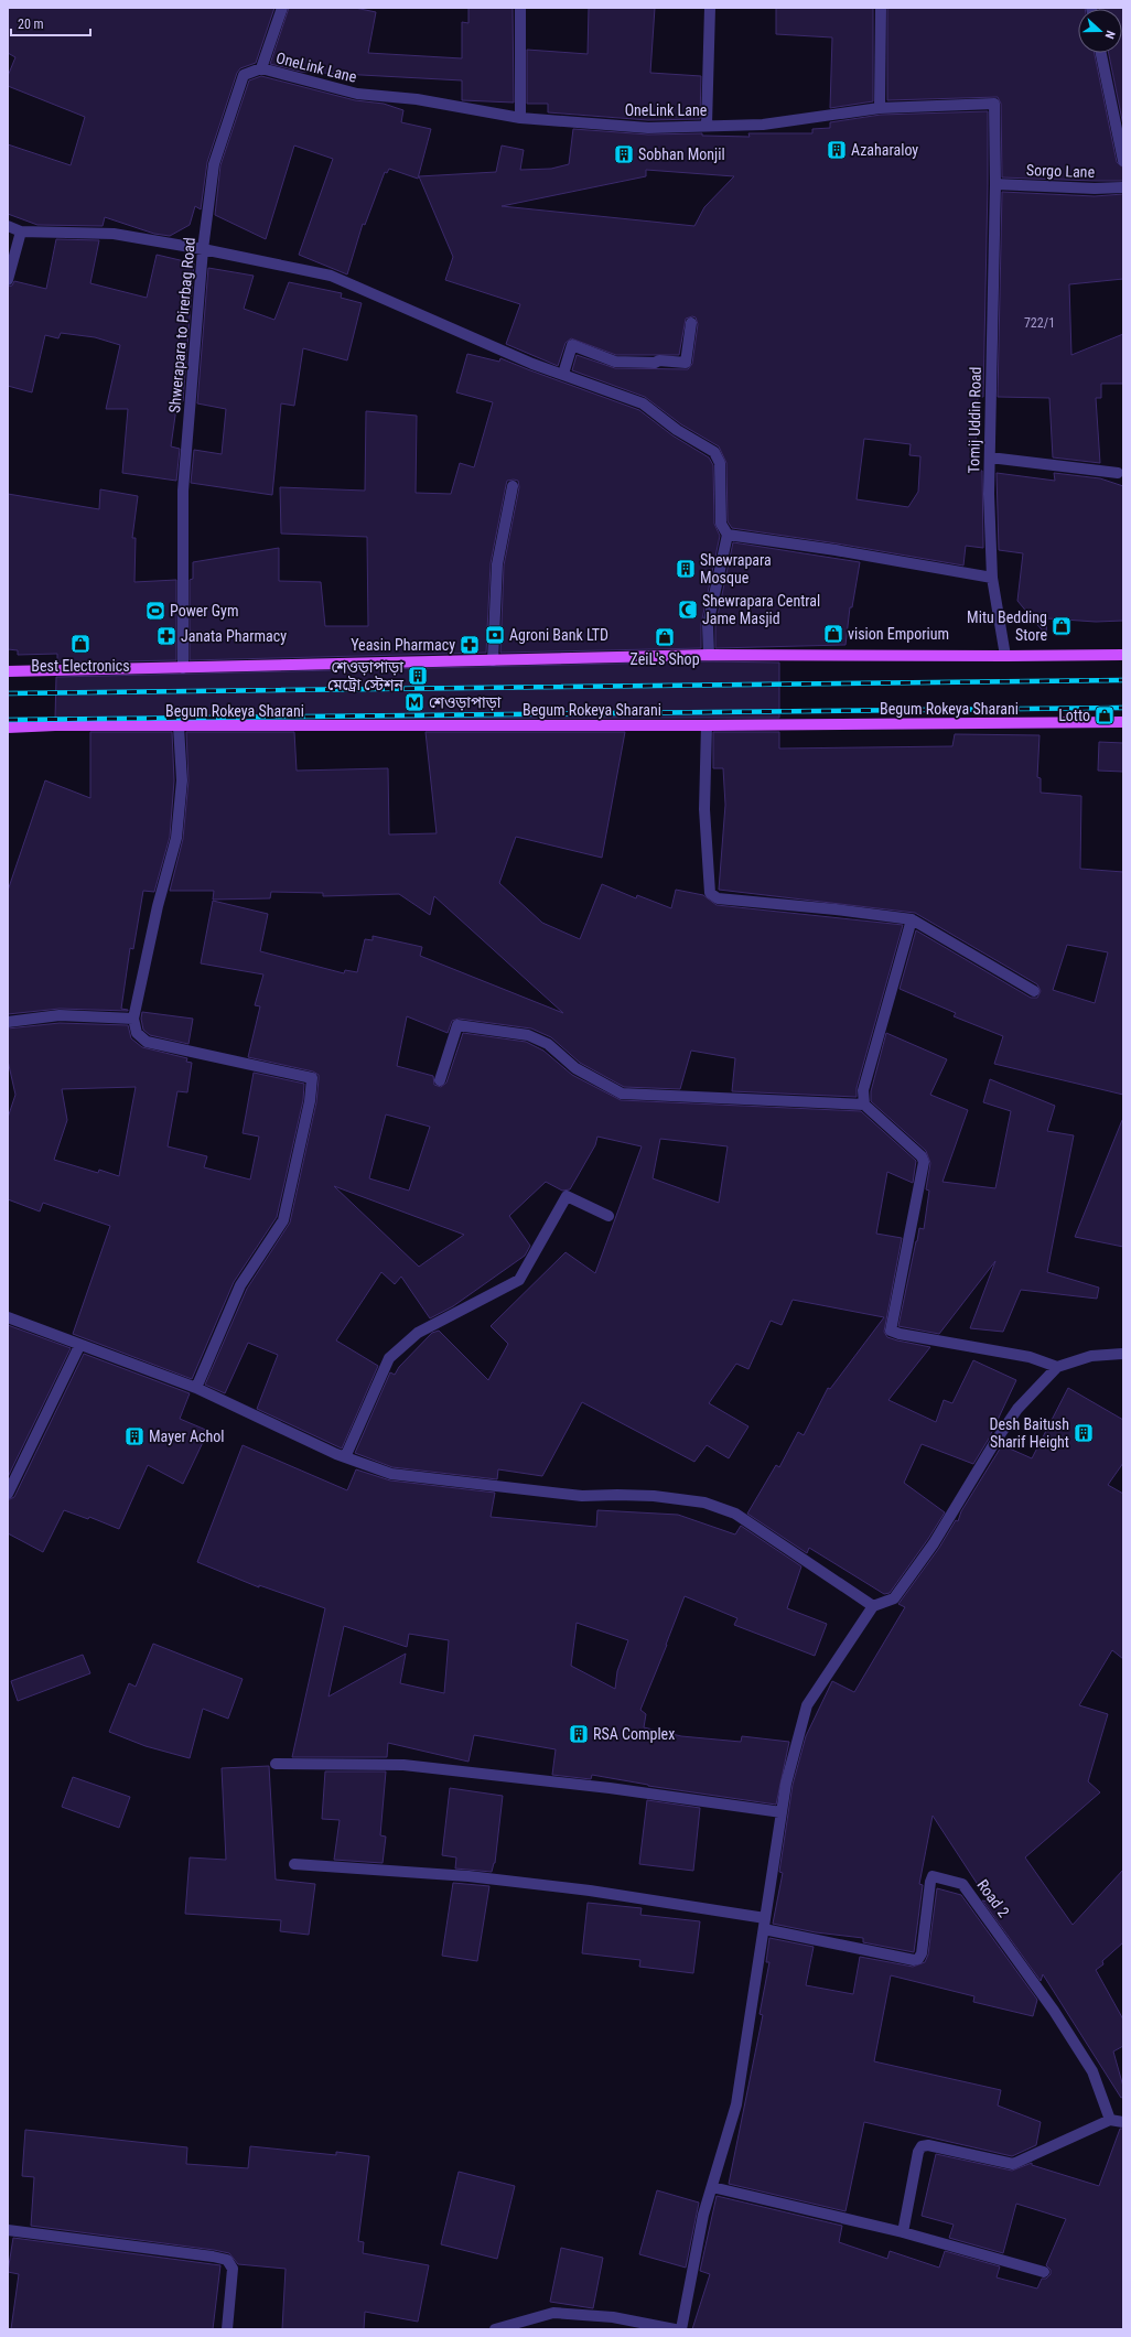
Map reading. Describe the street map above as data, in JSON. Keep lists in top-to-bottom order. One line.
{"streets":{"main road":["Begum Rokeya Sharani"],"street":["OneLink Lane","Sorgo Lane","Shwerapara to Pirerbag Road","Tomij Uddin Road","Road 2"]},"crossings":[["OneLink Lane","Sorgo Lane"],["OneLink Lane","Shwerapara to Pirerbag Road"],["OneLink Lane","Tomij Uddin Road"],["Sorgo Lane","Tomij Uddin Road"]],"places":{"building":["Azaharaloy","Sobhan Monjil","Shewrapara Mosque","শেওড়াপাড়া মেট্রো স্টেশন","Desh Baitush Sharif Height","Mayer Achol","RSA Complex"],"mosque":["Shewrapara Central Jame Masjid"],"sports":["Power Gym"],"shop":["Mitu Bedding Store","vision Emporium","ZeiL's Shop","Best Electronics","Lotto"],"bank":["Agroni Bank LTD"],"pharmacy":["Janata Pharmacy","Yeasin Pharmacy"],"metro station":["শেওড়াপাড়া"]},"house_numbers":["722/1"],"scale_bar":"20 m","north":"right"}
